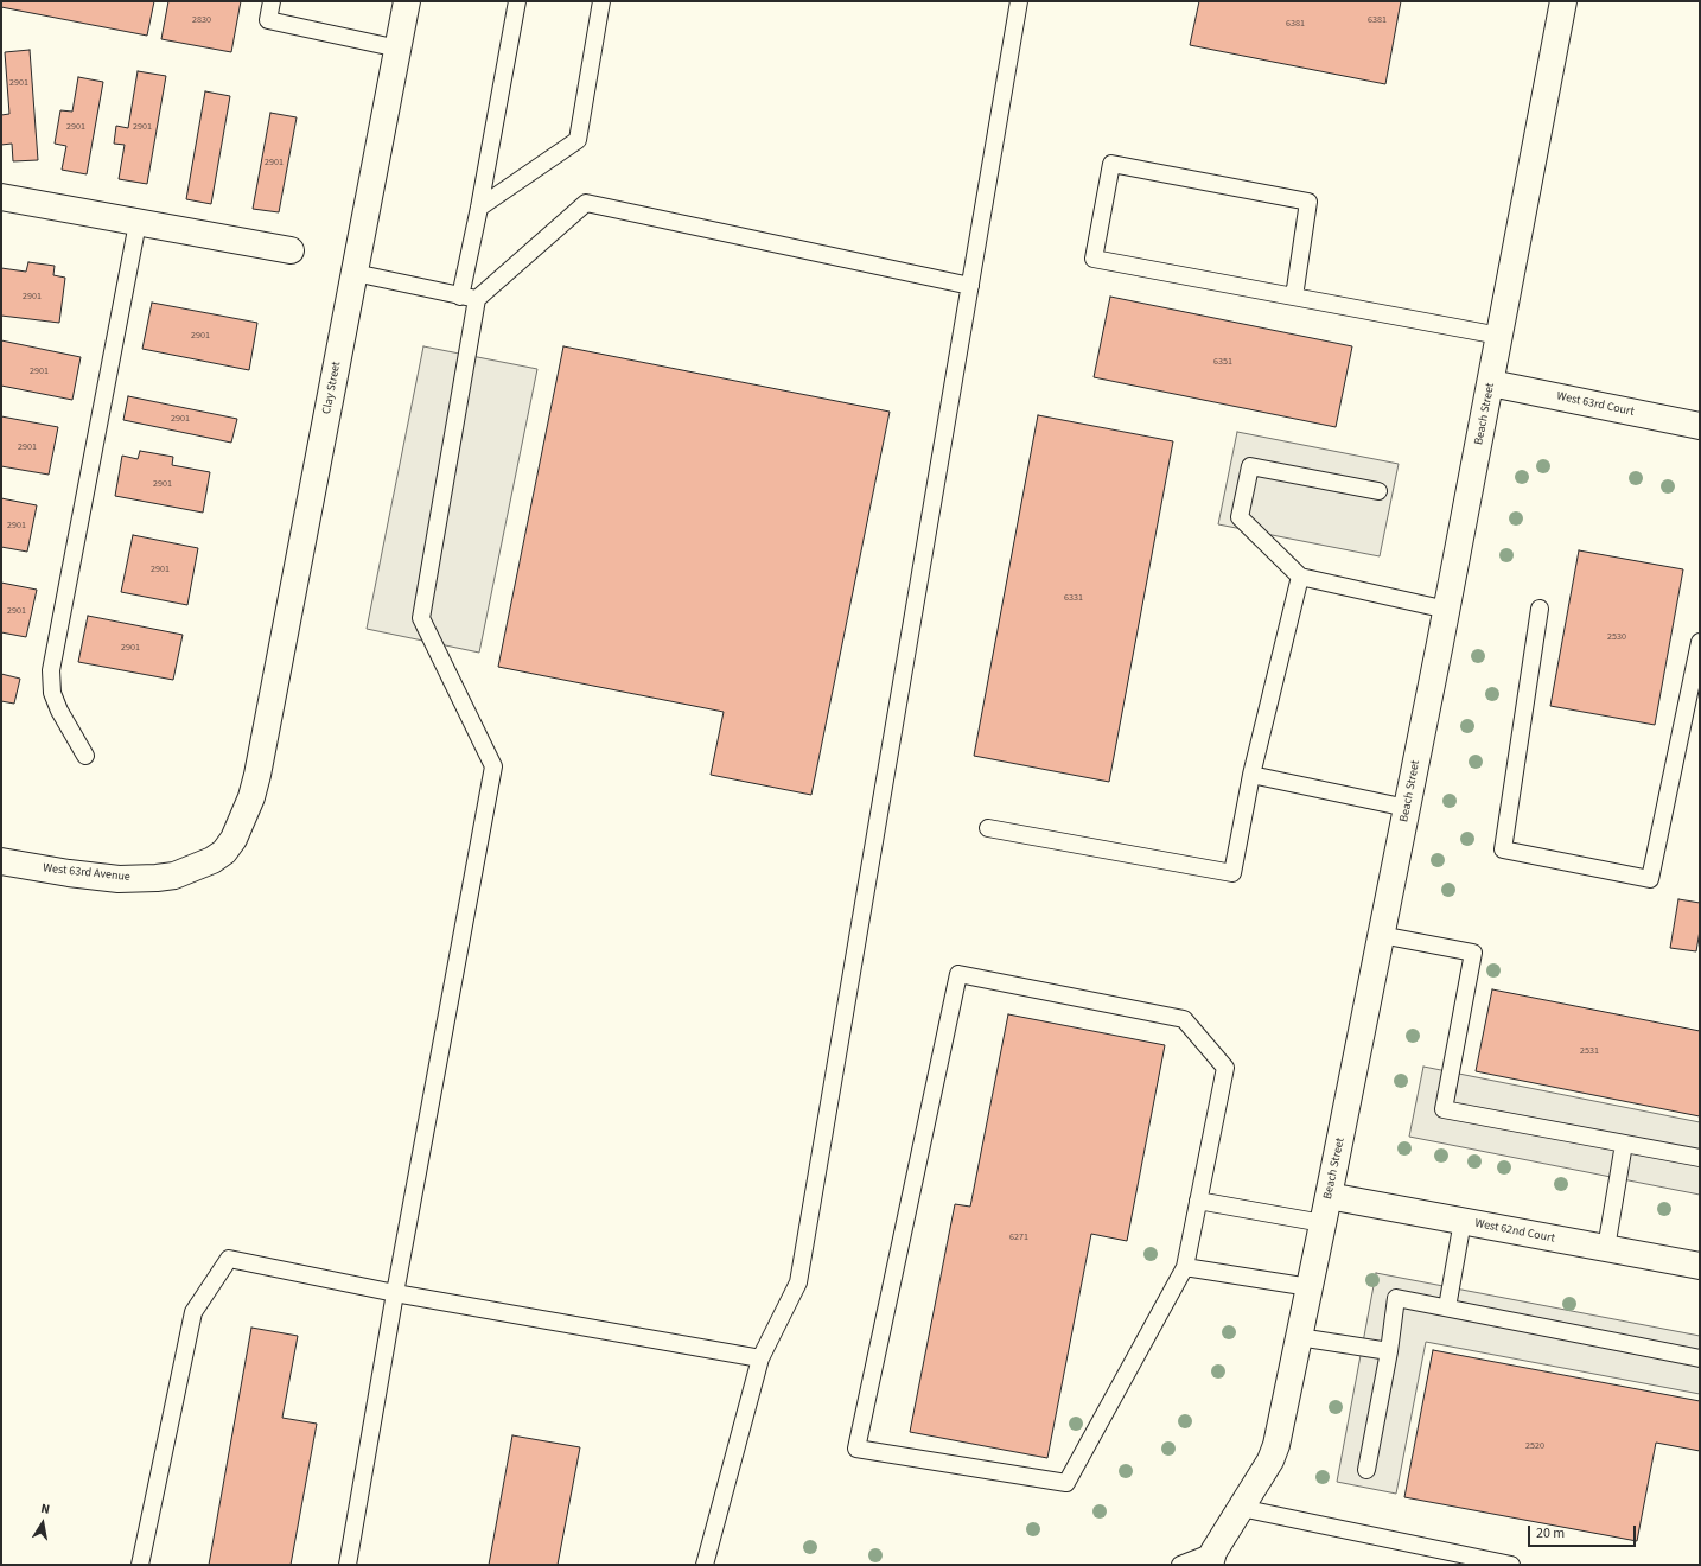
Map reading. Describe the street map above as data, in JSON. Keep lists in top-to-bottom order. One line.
{"streets":{"street":["Clay Street","West 63rd Court","Beach Street","West 63rd Avenue","West 62nd Court"]},"crossings":[["Clay Street","West 63rd Avenue"],["West 63rd Court","Beach Street"],["Beach Street","West 62nd Court"]],"house_numbers":["2830","6381","6381","2901","2901","2901","2901","2901","2901","6351","2901","2901","2901","2901","2901","2901","6331","2901","2530","2901","2531","6271","2520"],"scale_bar":"20 m","north":"top"}
